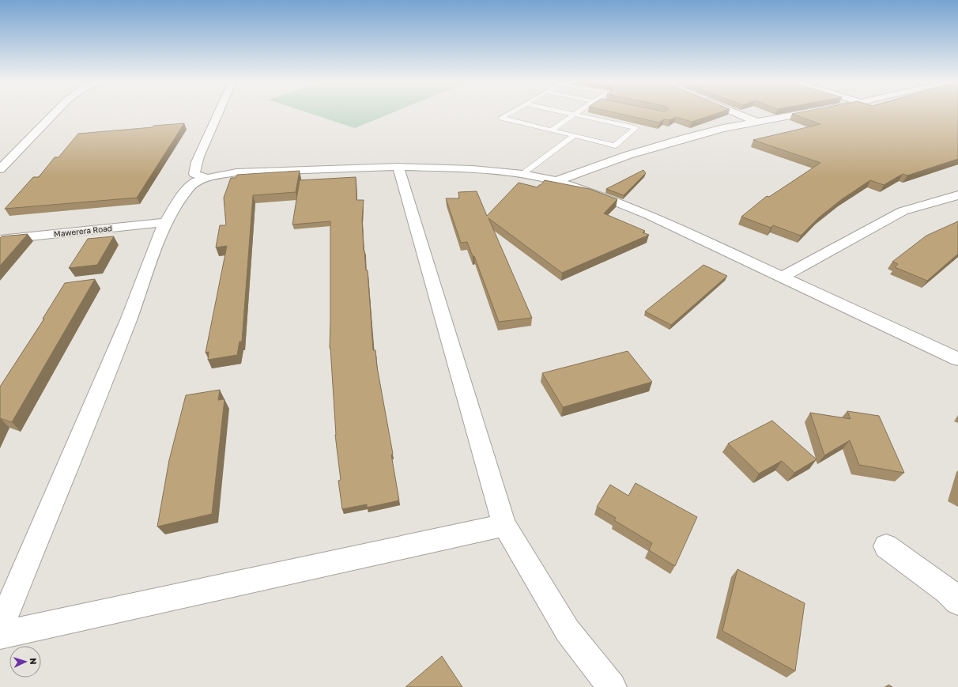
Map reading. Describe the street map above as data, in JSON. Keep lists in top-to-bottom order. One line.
{"streets":{"street":["Mawerera Road"]},"north":"right"}
